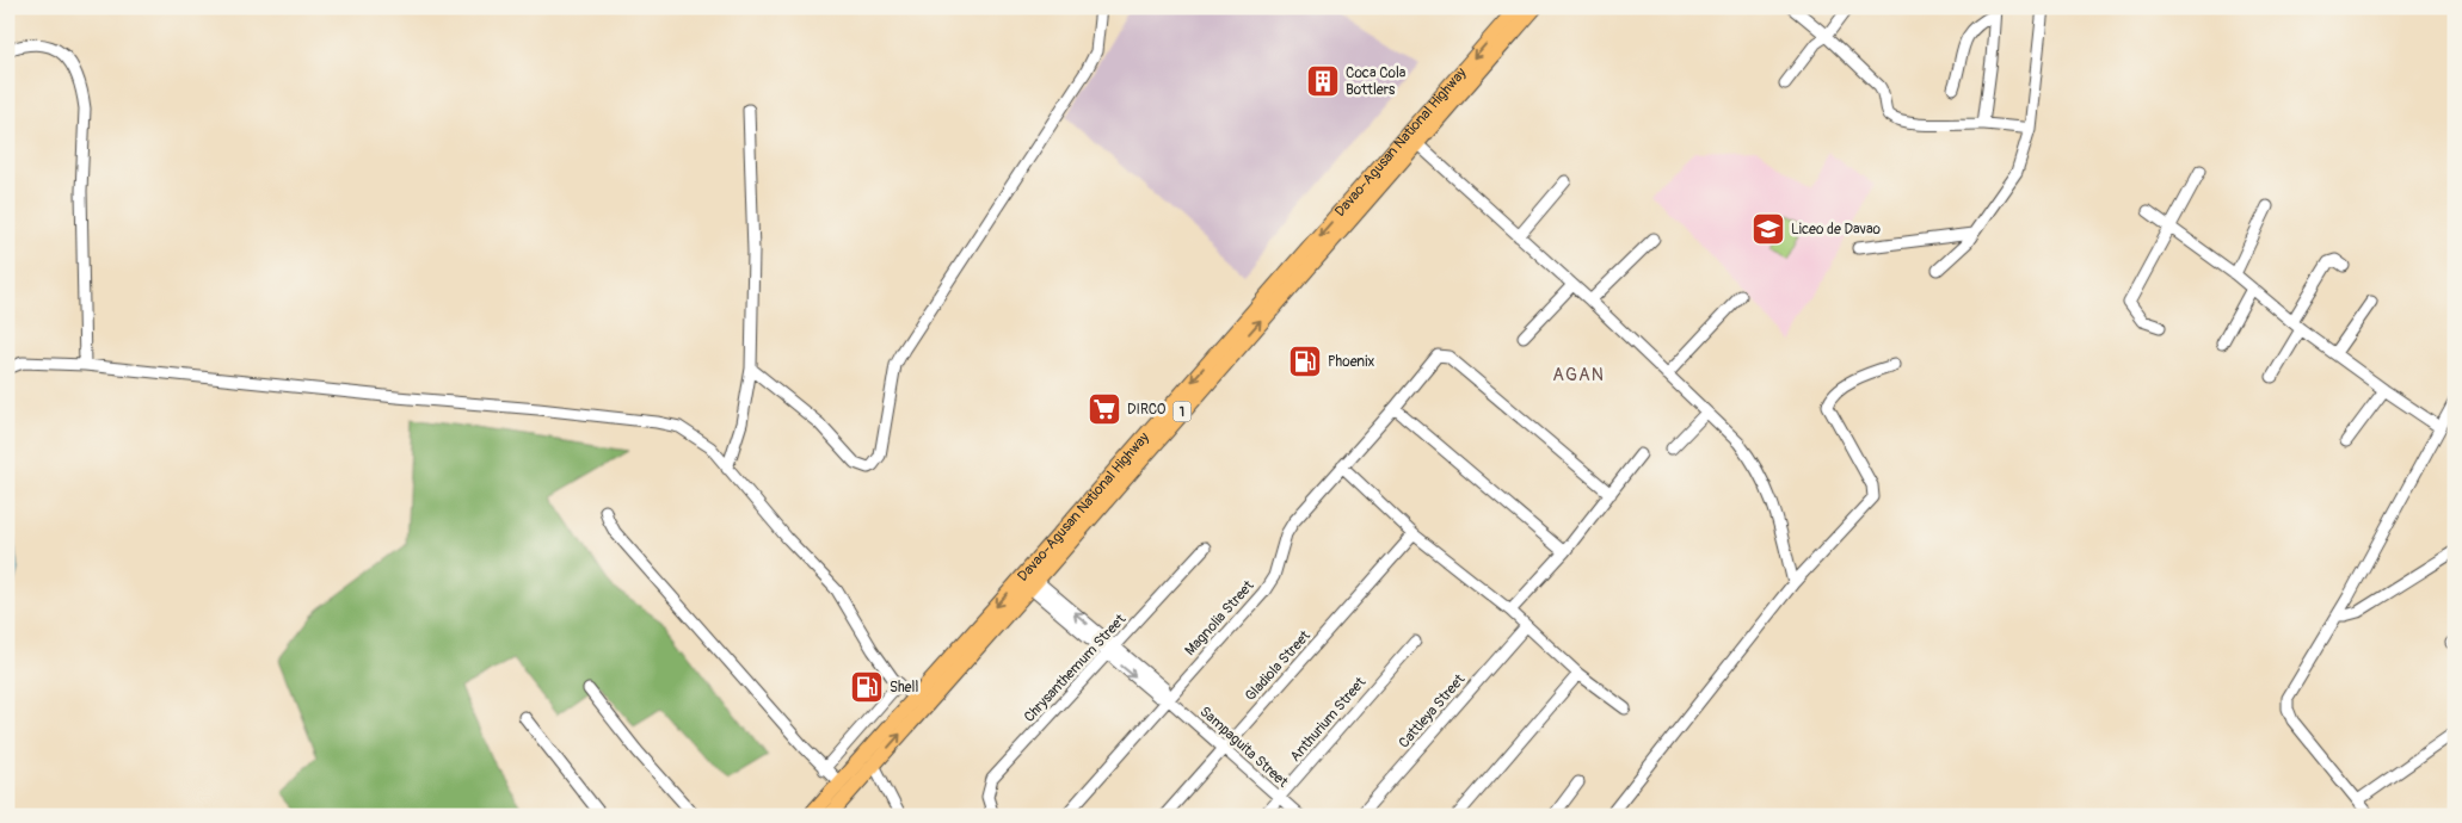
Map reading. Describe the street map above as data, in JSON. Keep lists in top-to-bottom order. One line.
{"streets":{"highway":["Davao-Agusan National Highway","1"],"street":["Magnolia Street","Gladiola Street","Chrysanthemum Street","Cattleya Street","Anthurium Street","Sampaguita Street"]},"crossings":[["Davao-Agusan National Highway","Sampaguita Street"],["Magnolia Street","Sampaguita Street"],["Gladiola Street","Sampaguita Street"],["Chrysanthemum Street","Sampaguita Street"],["Anthurium Street","Sampaguita Street"]],"districts":["AGAN"],"places":{"building":["Coca Cola Bottlers"],"school or university":["Liceo de Davao"],"fuel station":["Phoenix","Shell"],"supermarket":["DIRCO"]}}
